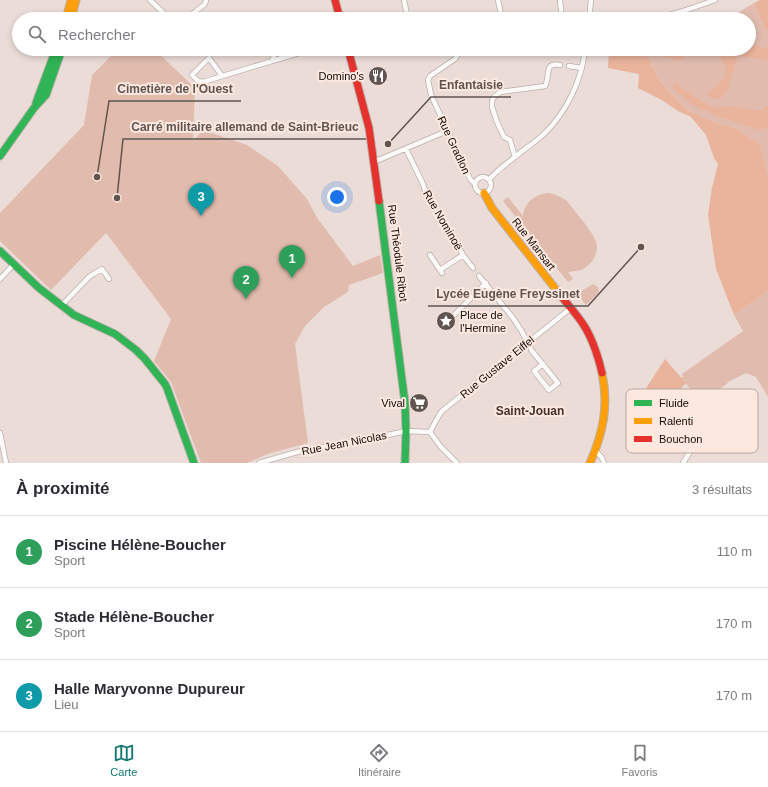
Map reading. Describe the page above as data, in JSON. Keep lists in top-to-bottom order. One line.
{"streets":{"street":["Rue Gradlon","Rue Nominoë","Rue Mansart","Rue Théodule Ribot","Rue Gustave Eiffel","Rue Jean Nicolas"]},"crossings":[["Rue Gradlon","Rue Mansart"],["Rue Mansart","Rue Gustave Eiffel"],["Rue Théodule Ribot","Rue Jean Nicolas"],["Rue Gustave Eiffel","Rue Jean Nicolas"]],"districts":["Saint-Jouan"],"places":{"restaurant":["Domino's"],"other":["Enfantaisie","Cimetière de l'Ouest","Carré militaire allemand de Saint-Brieuc","Lycée Eugène Freyssinet"],"place":["Place de l'Hermine"],"supermarket":["Vival"]},"legend":["Fluide","Ralenti","Bouchon"],"page":{"search":"Rechercher","pins":["3","1","2"],"heading":["À proximité","3 résultats"],"list":[{"mark":"1","name":"Piscine Hélène-Boucher","note":"Sport","value":"110 m"},{"mark":"2","name":"Stade Hélène-Boucher","note":"Sport","value":"170 m"},{"mark":"3","name":"Halle Maryvonne Dupureur","note":"Lieu","value":"170 m"}],"nav":["Carte","Itinéraire","Favoris"]}}
